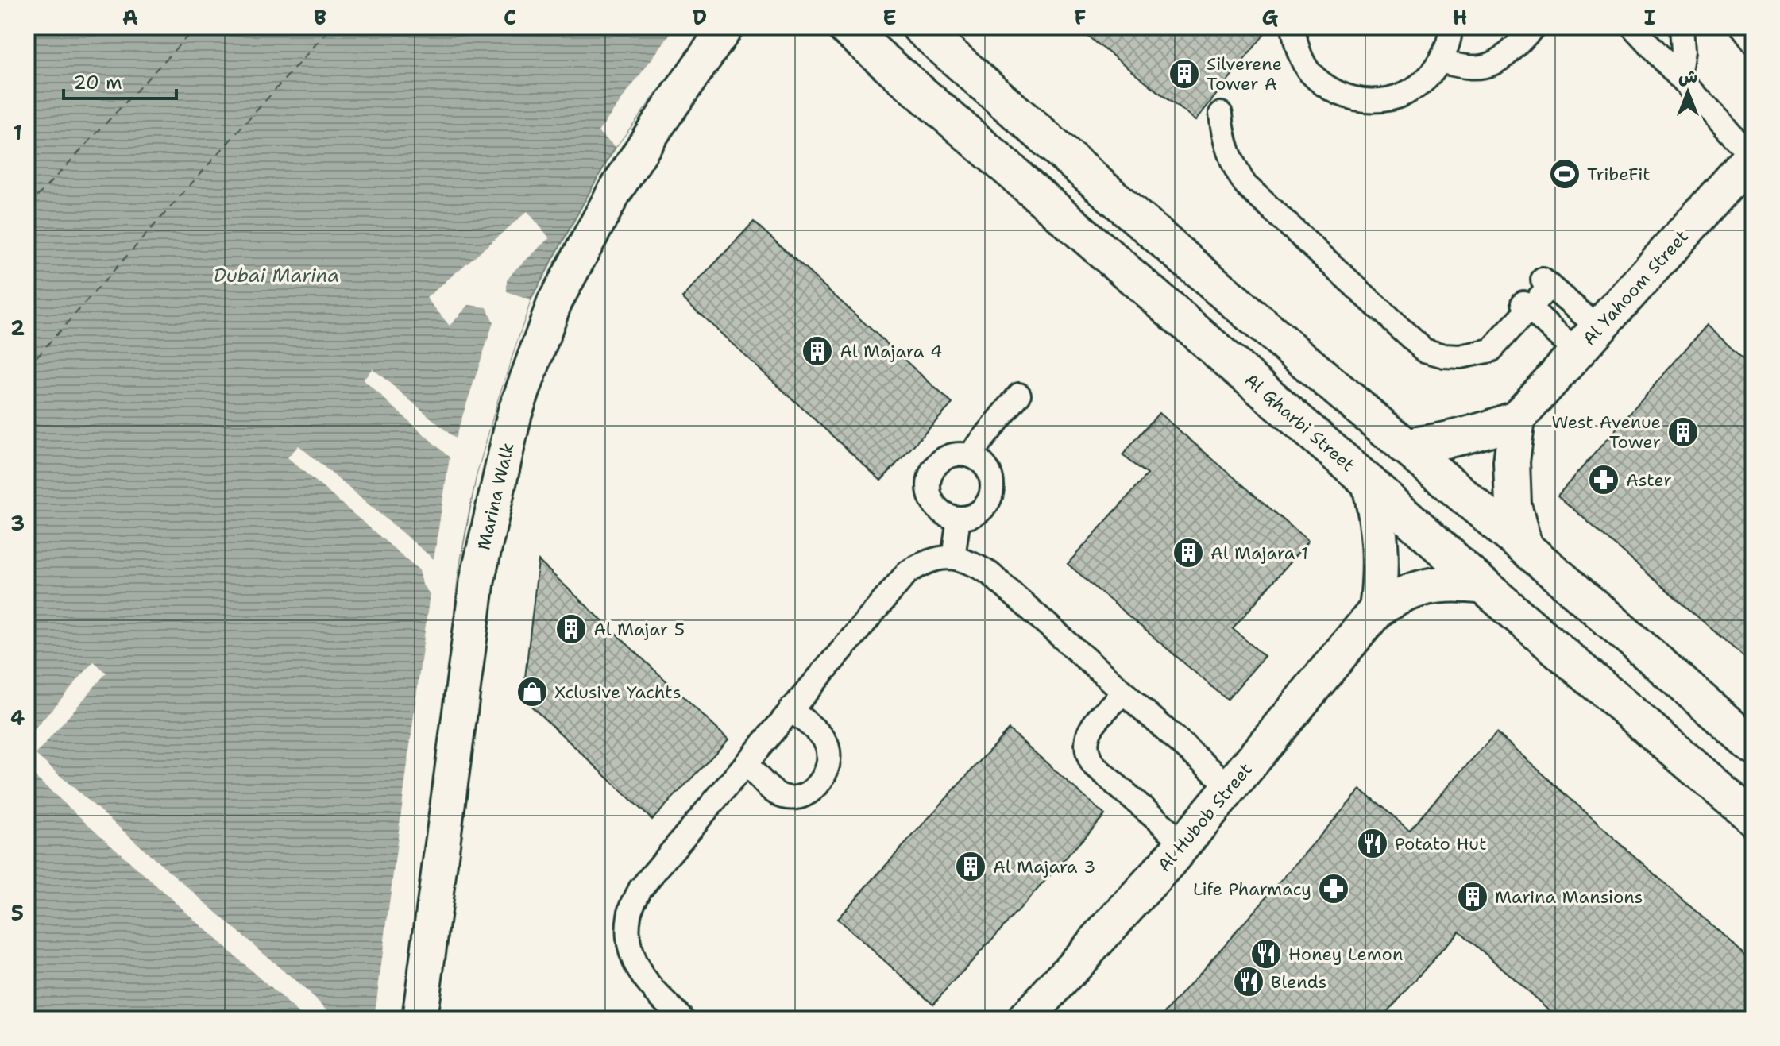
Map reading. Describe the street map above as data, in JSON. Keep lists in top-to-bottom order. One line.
{"streets":{"street":["Al Yahoom Street","Al Gharbi Street","Marina Walk","Al Hubob Street"]},"crossings":[["Al Gharbi Street","Al Hubob Street"]],"water":["Dubai Marina"],"places":{"building":["Silverene Tower A","Al Majara 4","West Avenue Tower","Al Majara 1","Al Majar 5","Al Majara 3","Marina Mansions"],"sports":["TribeFit"],"pharmacy":["Aster","Life Pharmacy"],"shop":["Xclusive Yachts"],"restaurant":["Potato Hut","Honey Lemon","Blends"]},"scale_bar":"20 m","north":"top","grid":{"columns":["A","B","C","D","E","F","G","H","I"],"rows":["1","2","3","4","5"]}}
